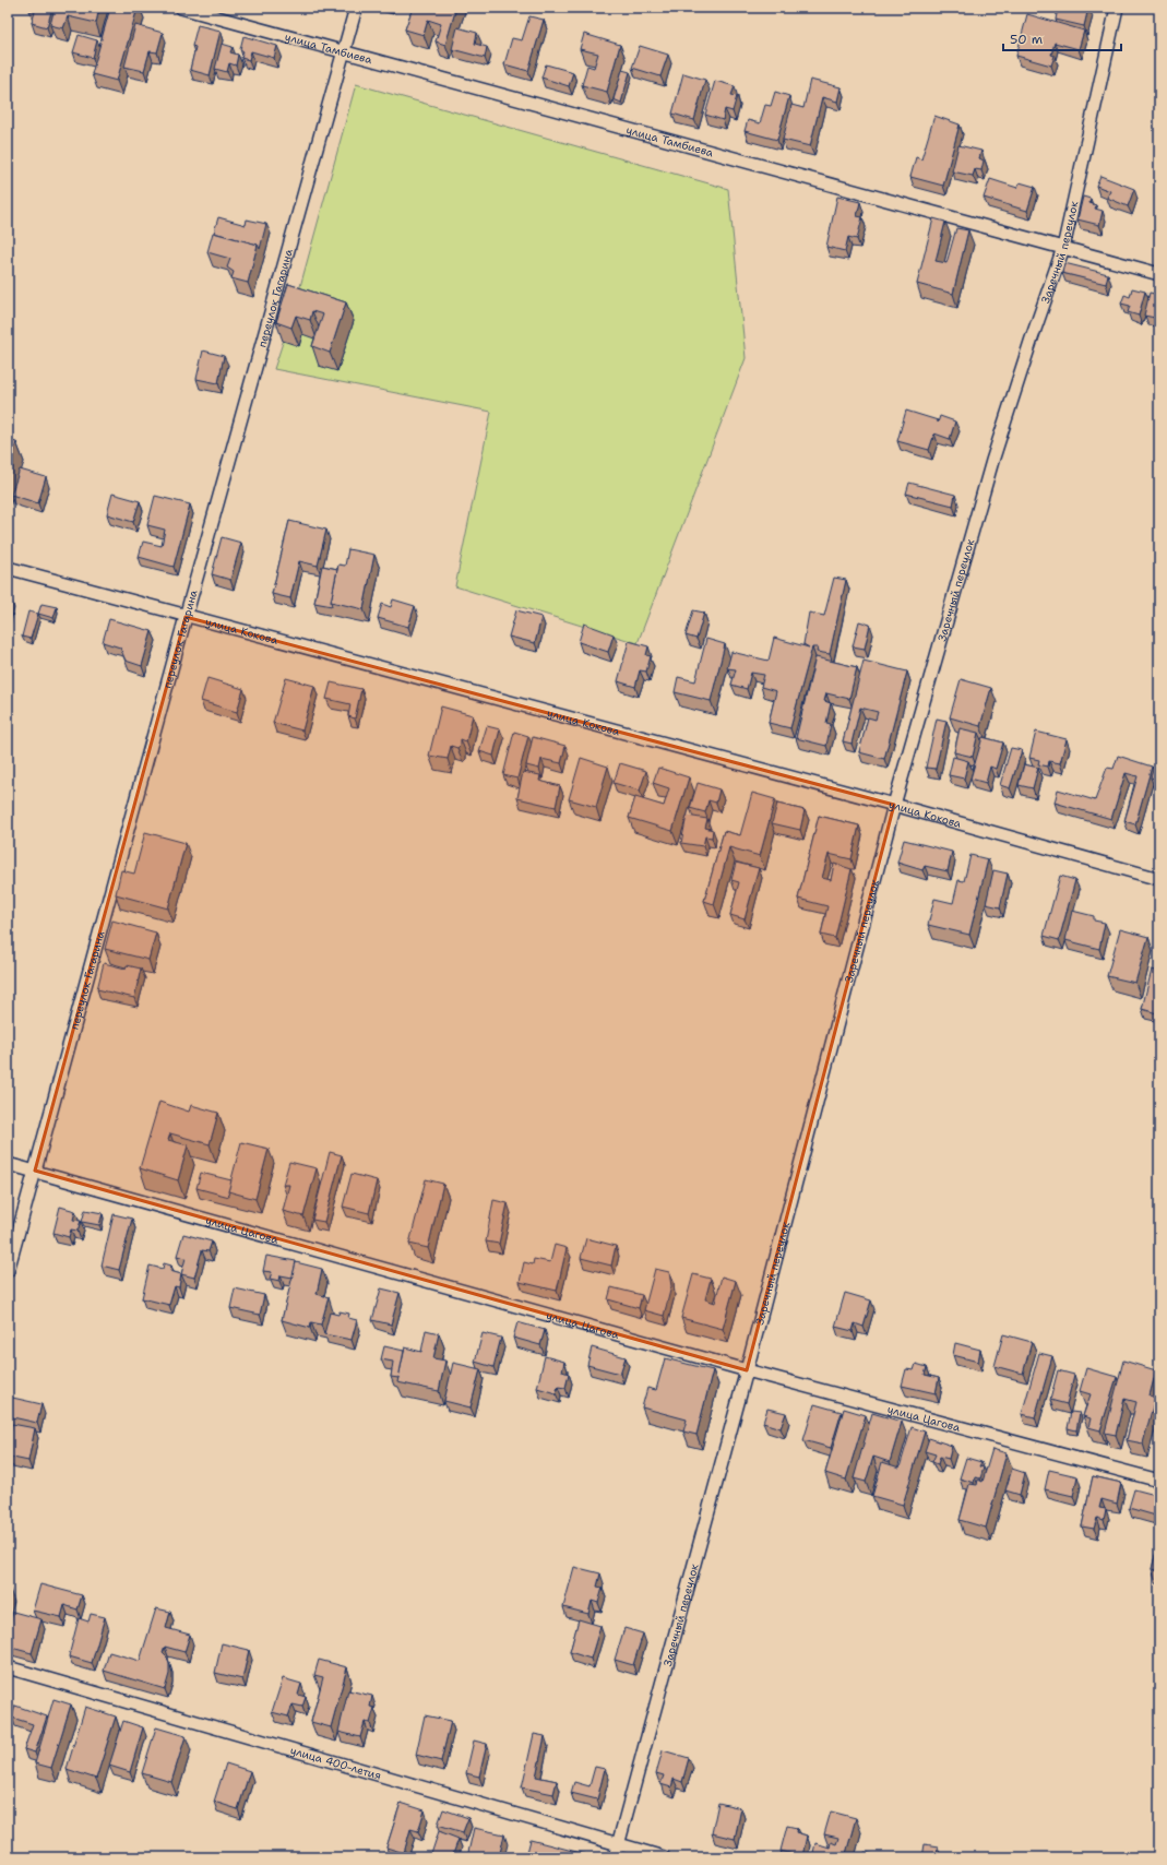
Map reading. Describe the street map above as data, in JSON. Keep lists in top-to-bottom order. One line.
{"streets":{"street":["улица Тамбиева","Заречный переулок","переулок Гагарина","улица Кокова","улица Цагова","улица 400-летия"]},"crossings":[["улица Тамбиева","Заречный переулок"],["улица Тамбиева","переулок Гагарина"],["Заречный переулок","улица Кокова"],["Заречный переулок","улица Цагова"],["Заречный переулок","улица 400-летия"],["переулок Гагарина","улица Кокова"],["переулок Гагарина","улица Цагова"]],"scale_bar":"50 m"}
